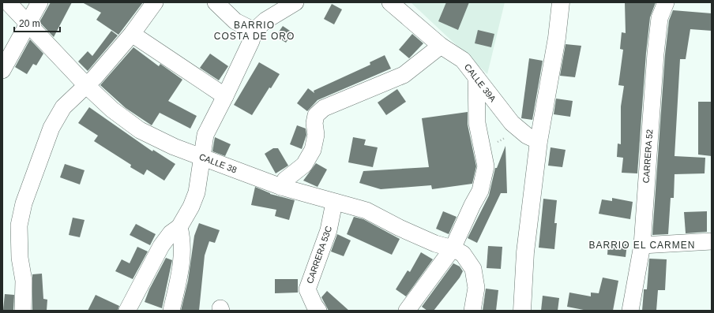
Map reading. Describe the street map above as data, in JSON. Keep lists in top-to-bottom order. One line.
{"streets":{"street":["CALLE 39A","CARRERA 52","CALLE 38","CARRERA 53C"]},"crossings":[["CALLE 38","CARRERA 53C"]],"districts":["BARRIO COSTA DE ORO","BARRIO EL CARMEN"],"scale_bar":"20 m"}
